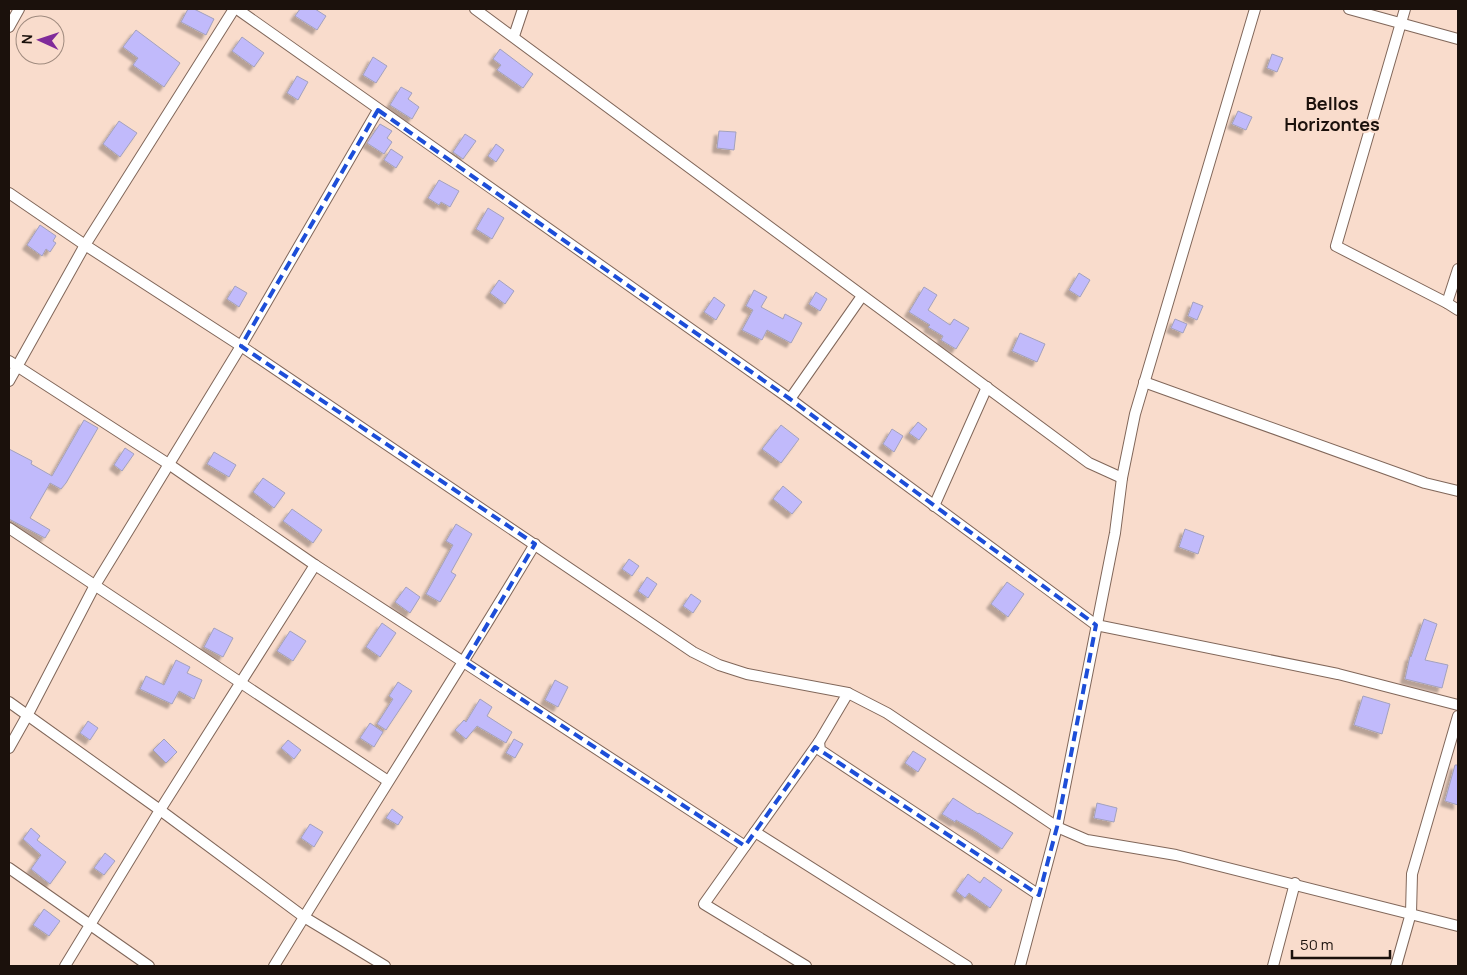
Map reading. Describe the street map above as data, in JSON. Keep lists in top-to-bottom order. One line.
{"districts":["Bellos Horizontes"],"scale_bar":"50 m","north":"left"}
